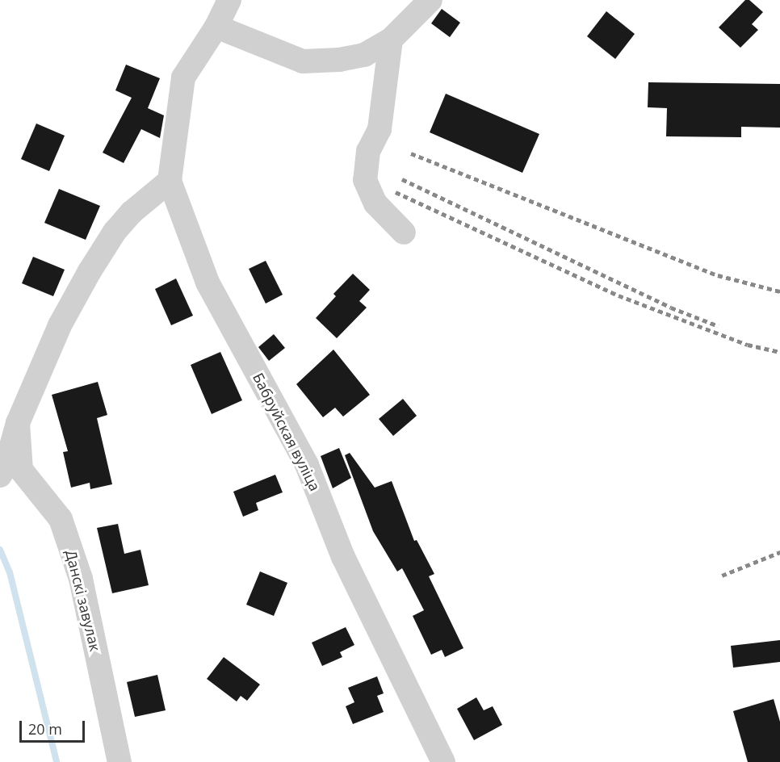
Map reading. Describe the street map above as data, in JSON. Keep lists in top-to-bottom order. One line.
{"streets":{"street":["Бабруйская вуліца","Данскі завулак"]},"scale_bar":"20 m"}
